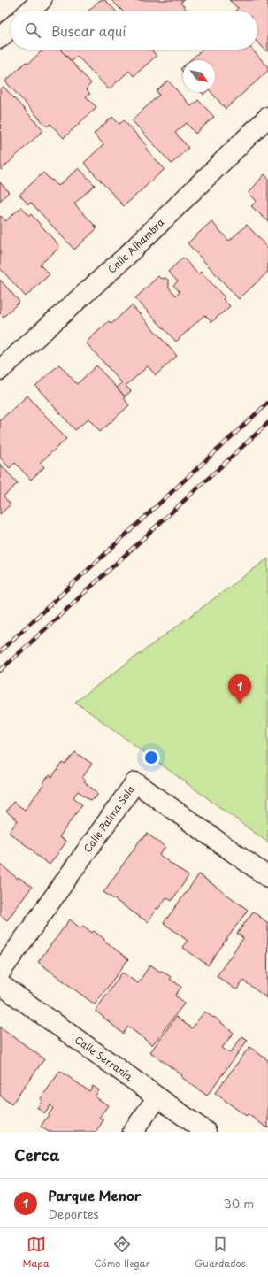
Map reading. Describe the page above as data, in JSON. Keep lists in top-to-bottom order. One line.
{"streets":{"street":["Calle Alhambra","Calle Palma Sola","Calle Serranía"]},"north":"bottom right","page":{"search":"Buscar aquí","pins":"1","heading":"Cerca","list":[{"mark":"1","name":"Parque Menor","note":"Deportes","value":"30 m"}],"nav":["Mapa","Cómo llegar","Guardados"]}}
